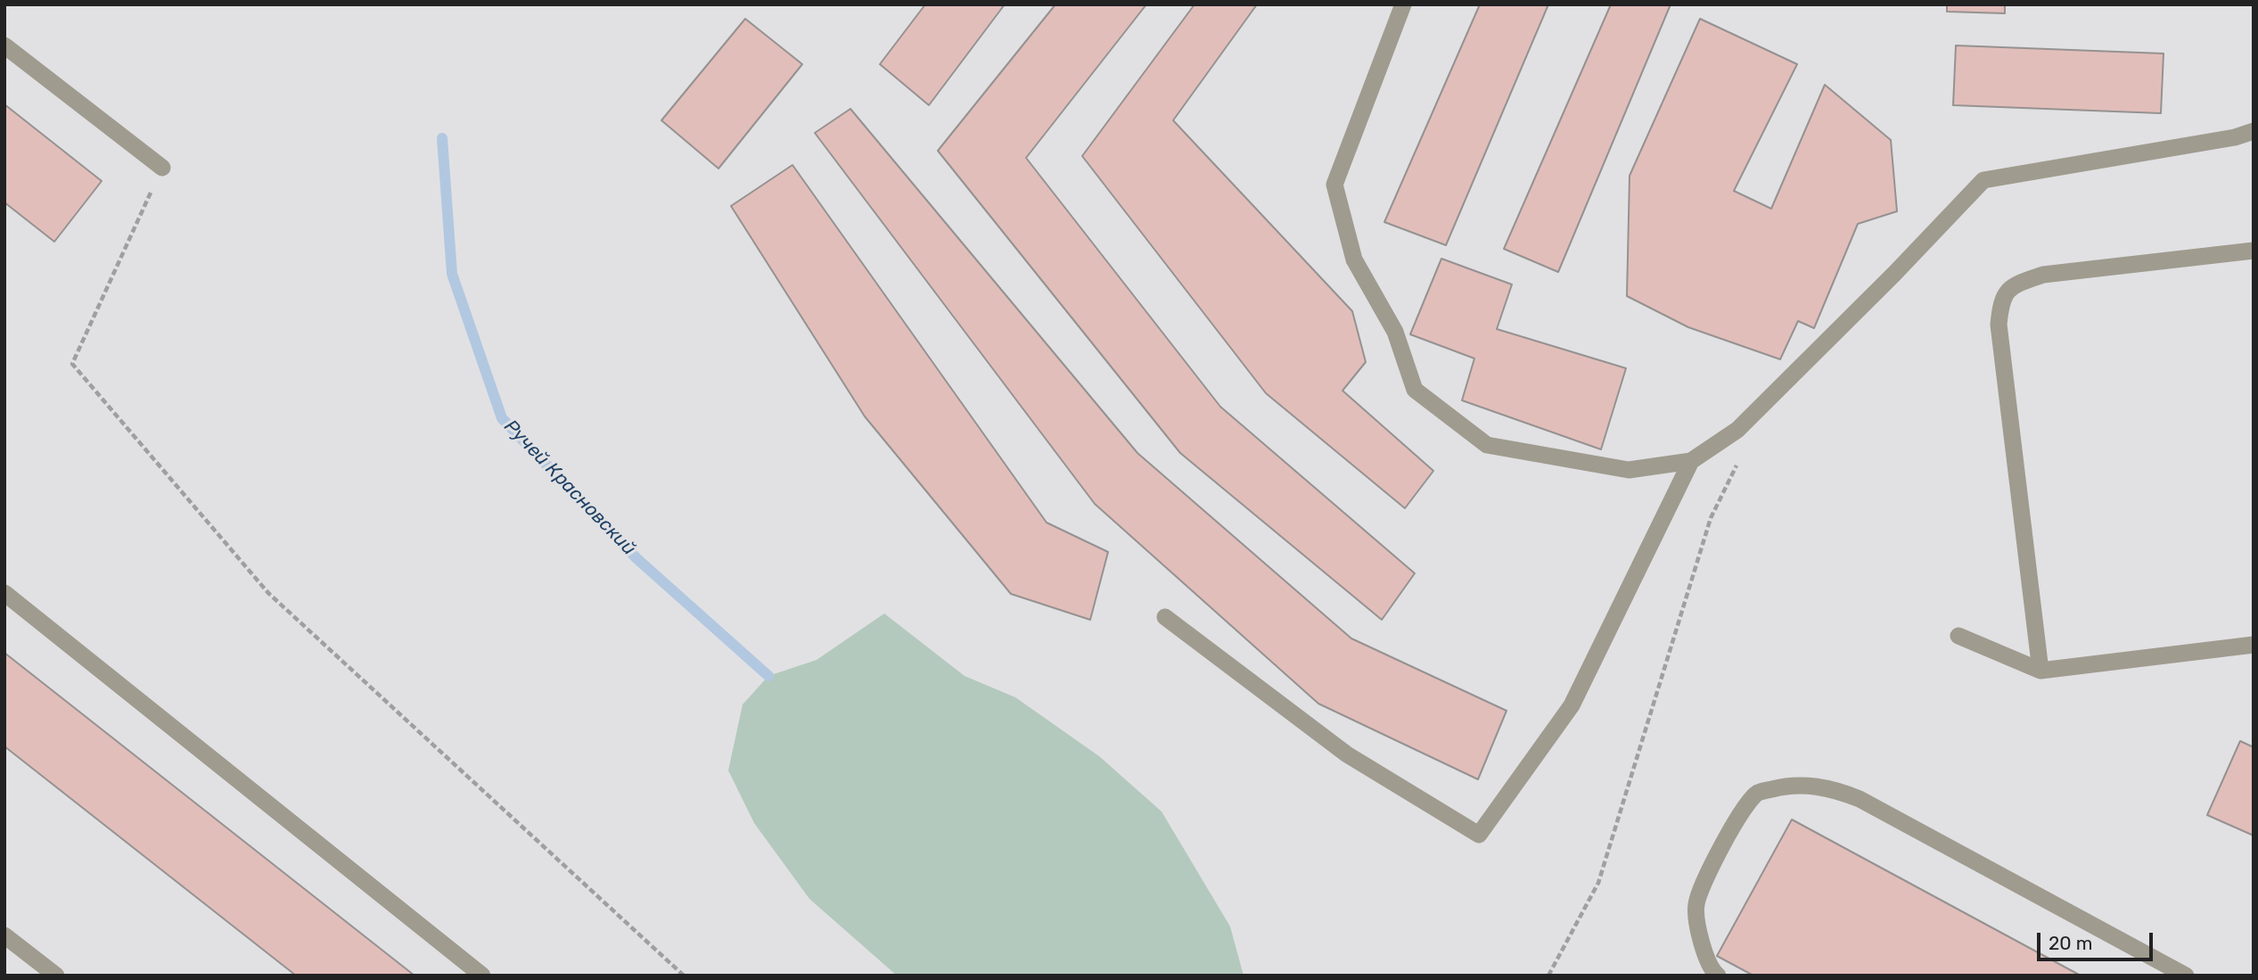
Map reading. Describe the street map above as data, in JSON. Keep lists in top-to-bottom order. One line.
{"water":["Ручей Красновский"],"scale_bar":"20 m"}
